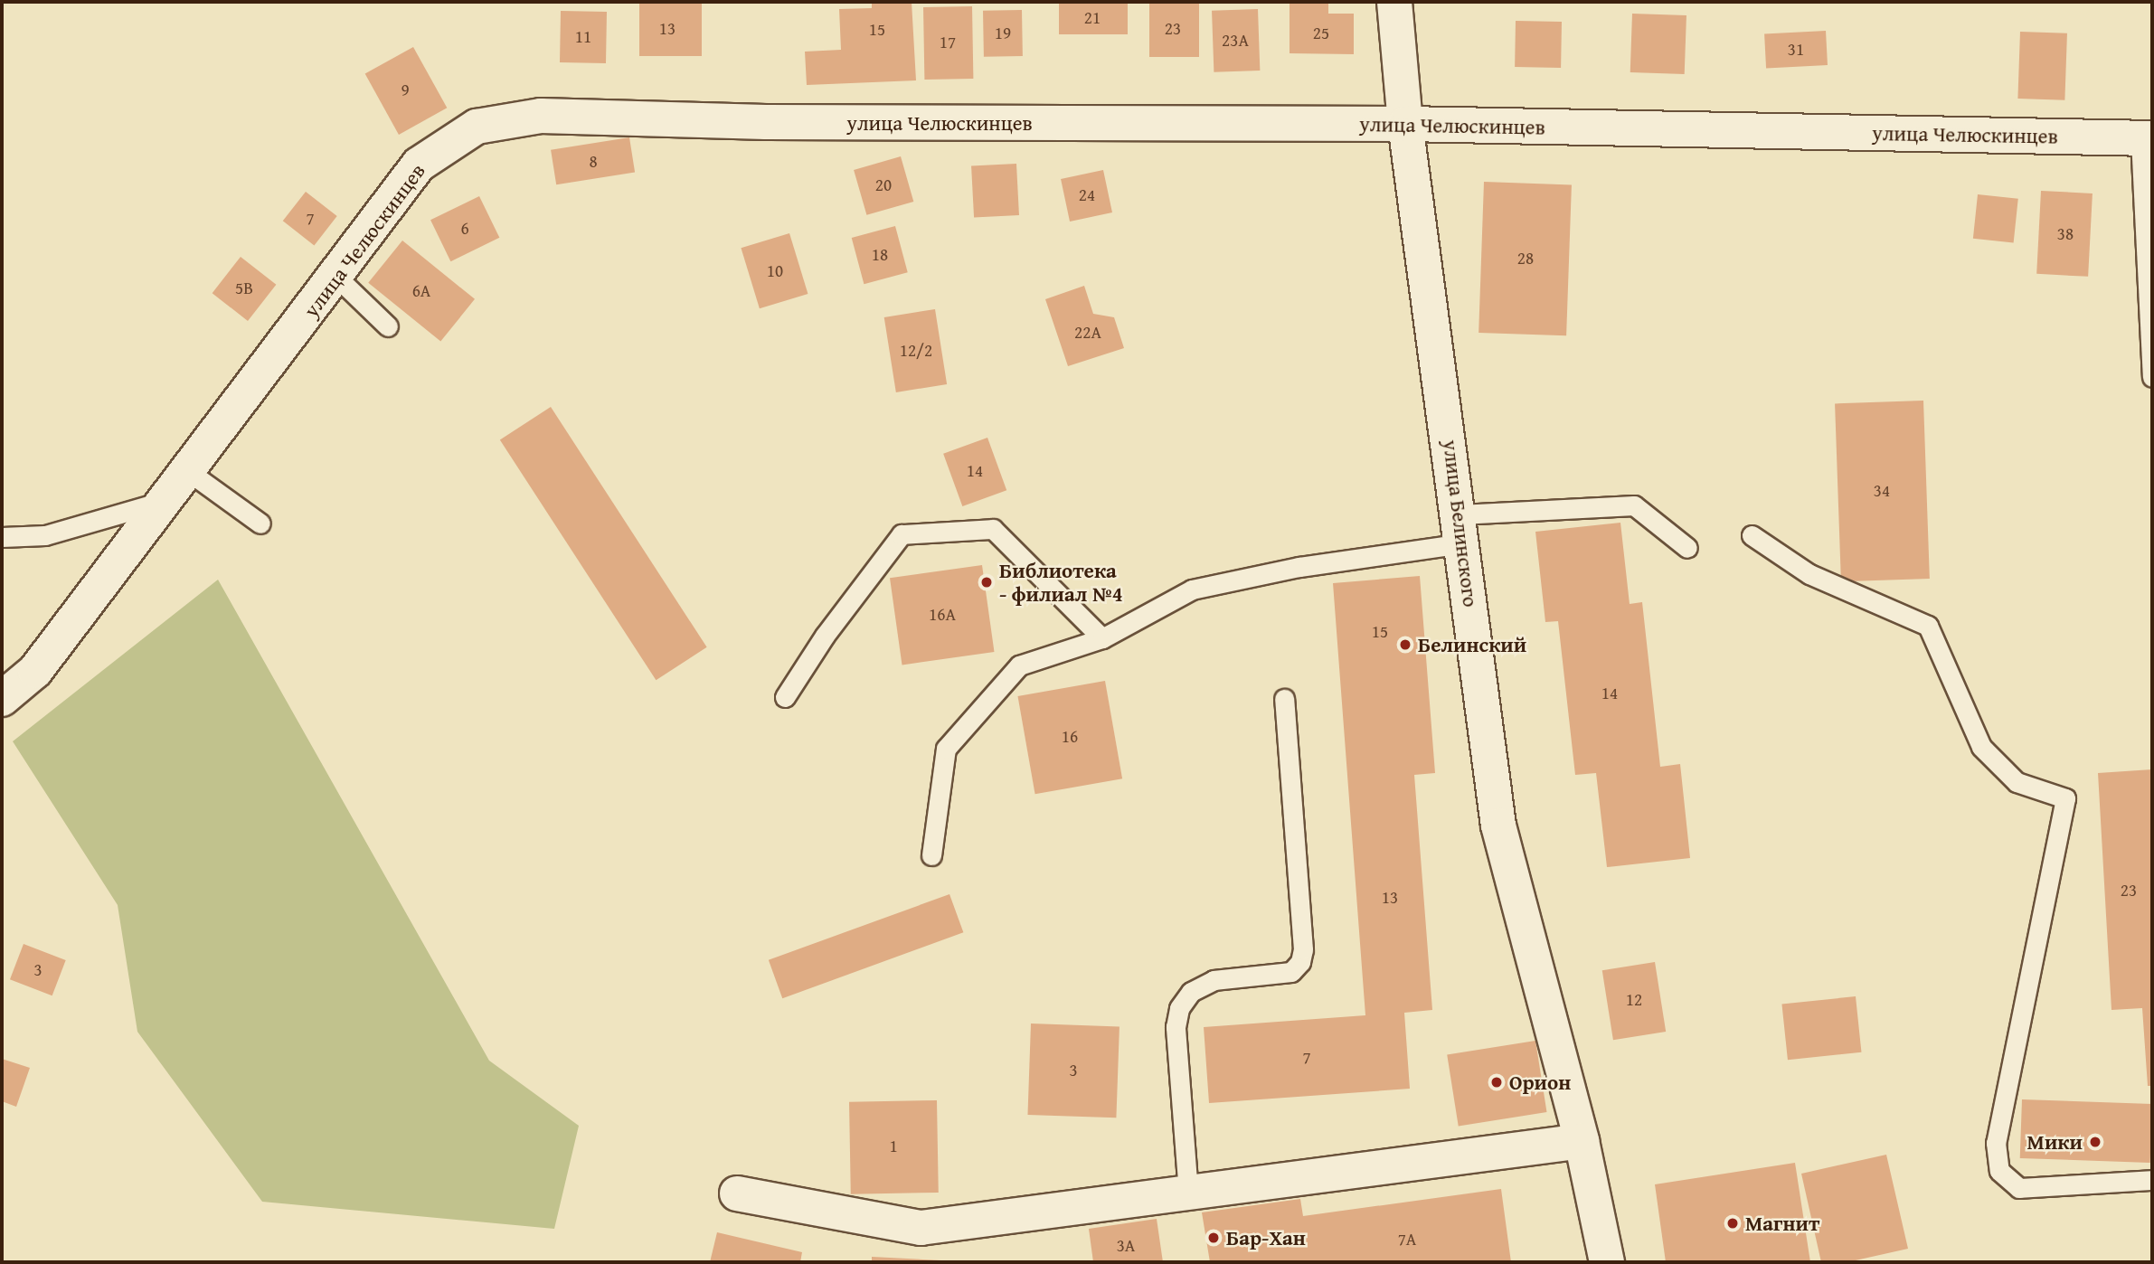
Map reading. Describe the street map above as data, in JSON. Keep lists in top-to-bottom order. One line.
{"streets":{"street":["улица Челюскинцев","улица Белинского"]},"crossings":[["улица Челюскинцев","улица Белинского"]],"places":["Библиотека - филиал №4","Белинский","Орион","Мики","Магнит","Бар-Хан"],"house_numbers":["21","13","23","15","19","25","11","23А","17","31","9","8","20","24","7","6","38","18","28","10","5В","6А","22А","12/2","14","34","16А","15","14","16","23","13","3","12","7","3","1","7А","3А"]}
